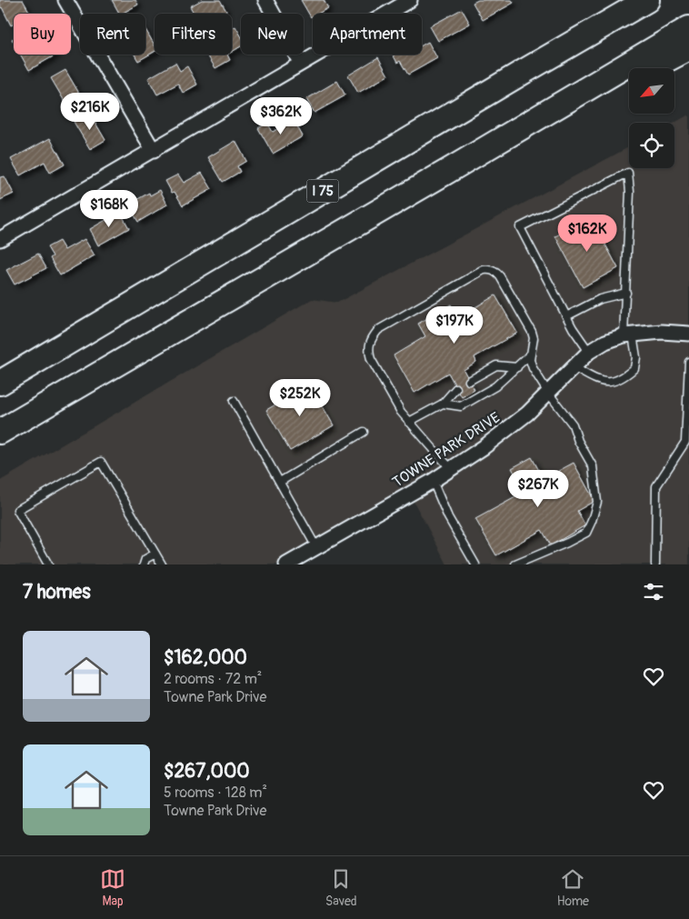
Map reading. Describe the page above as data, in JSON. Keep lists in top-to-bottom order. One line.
{"streets":{"highway":["I 75"],"street":["TOWNE PARK DRIVE"]},"north":"bottom left","page":{"chip":["Buy","Rent","Filters","New","Apartment"],"price":["$216K","$362K","$168K","$162K","$197K","$252K","$267K"],"heading":"7 homes","list":[{"name":"$162,000","note":"2 rooms · 72 m² · Towne Park Drive"},{"name":"$267,000","note":"5 rooms · 128 m² · Towne Park Drive"}],"tabs":["Map","Saved","Home"]}}
